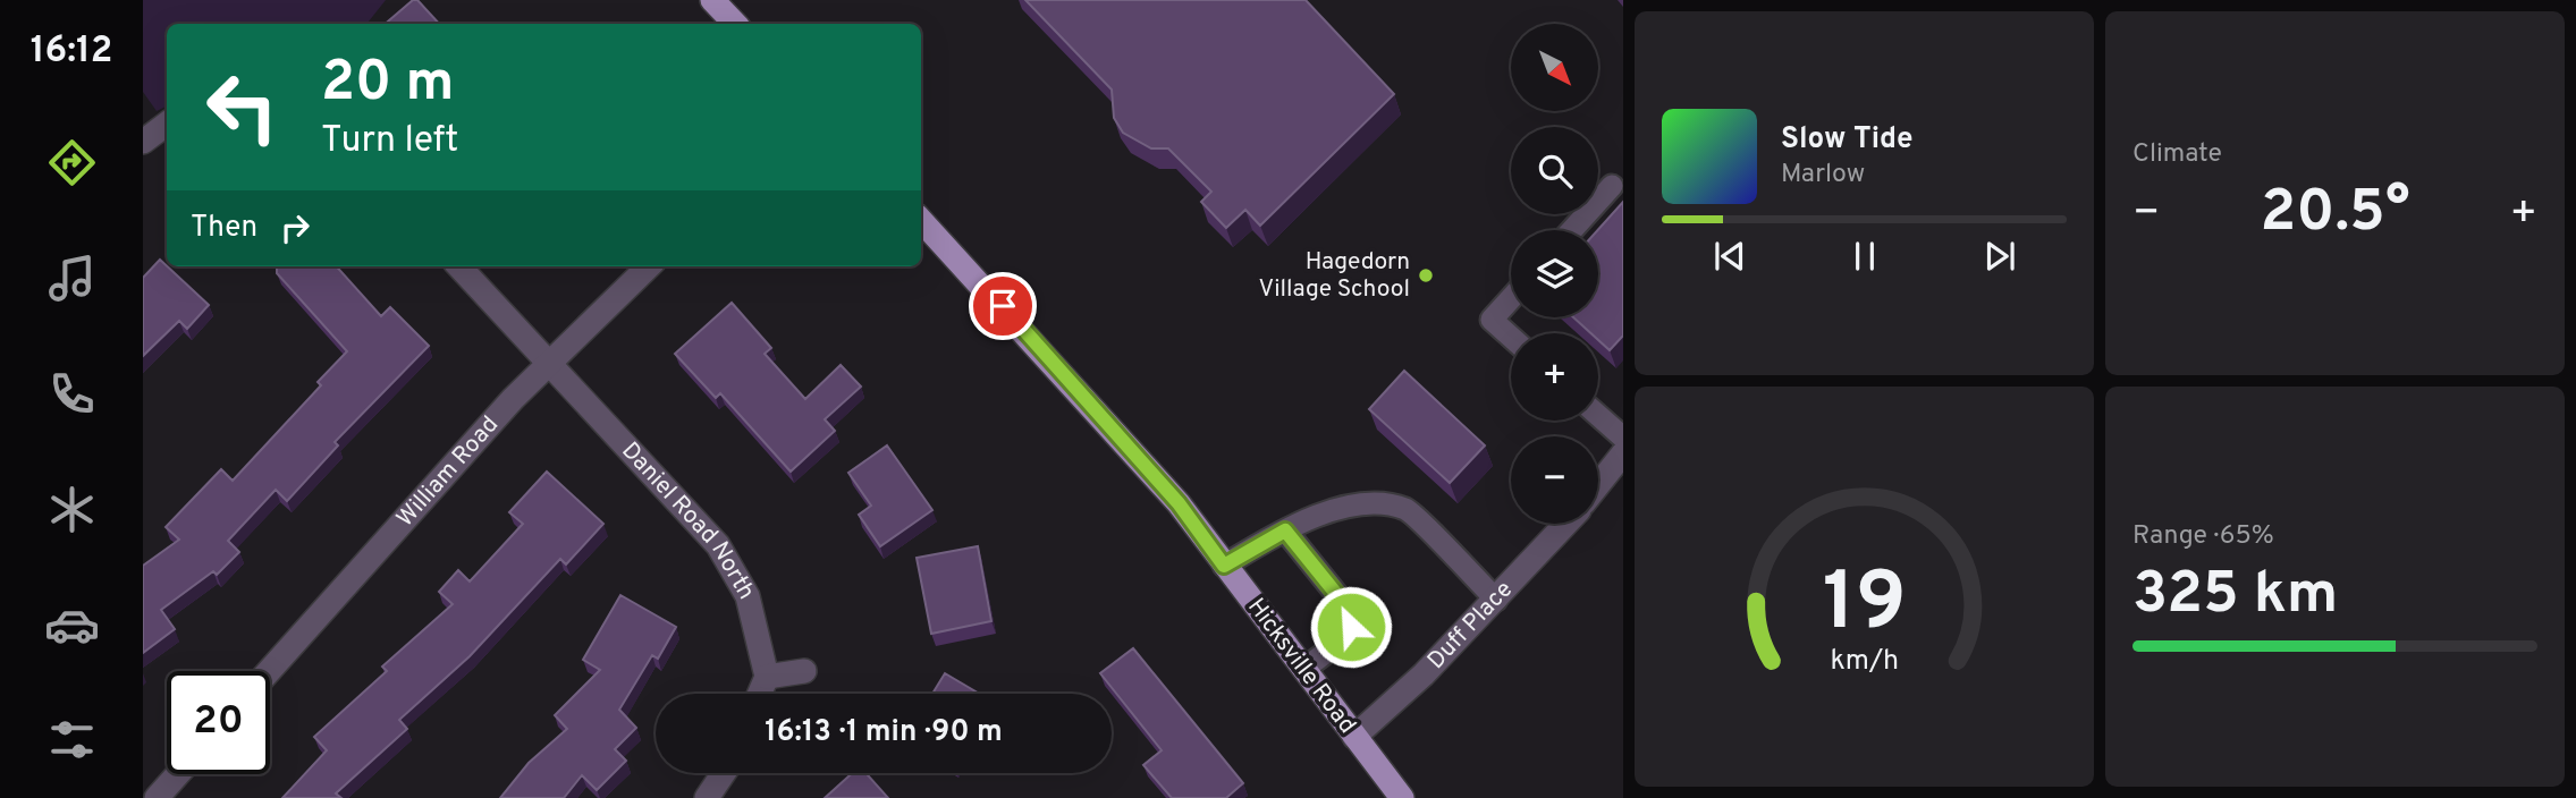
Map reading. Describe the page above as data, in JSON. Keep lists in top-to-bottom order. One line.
{"streets":{"main road":["Hicksville Road"],"street":["William Road","Daniel Road North","Duff Place"]},"crossings":[["William Road","Daniel Road North"],["Duff Place","Hicksville Road"]],"places":["Hagedorn Village School"],"north":"bottom right","page":{"tabs":"16:12","tile":["Climate",["Range · 65%","325 km"]],"map_buttons":["+","−"],"turn":["20 m","Turn left"],"song":["Slow Tide","Marlow"],"heat":["−","20.5°","+"],"then":"Then","limit":"20","trip":"16:13 · 1 min · 90 m","gauge":["19","km/h"]}}
